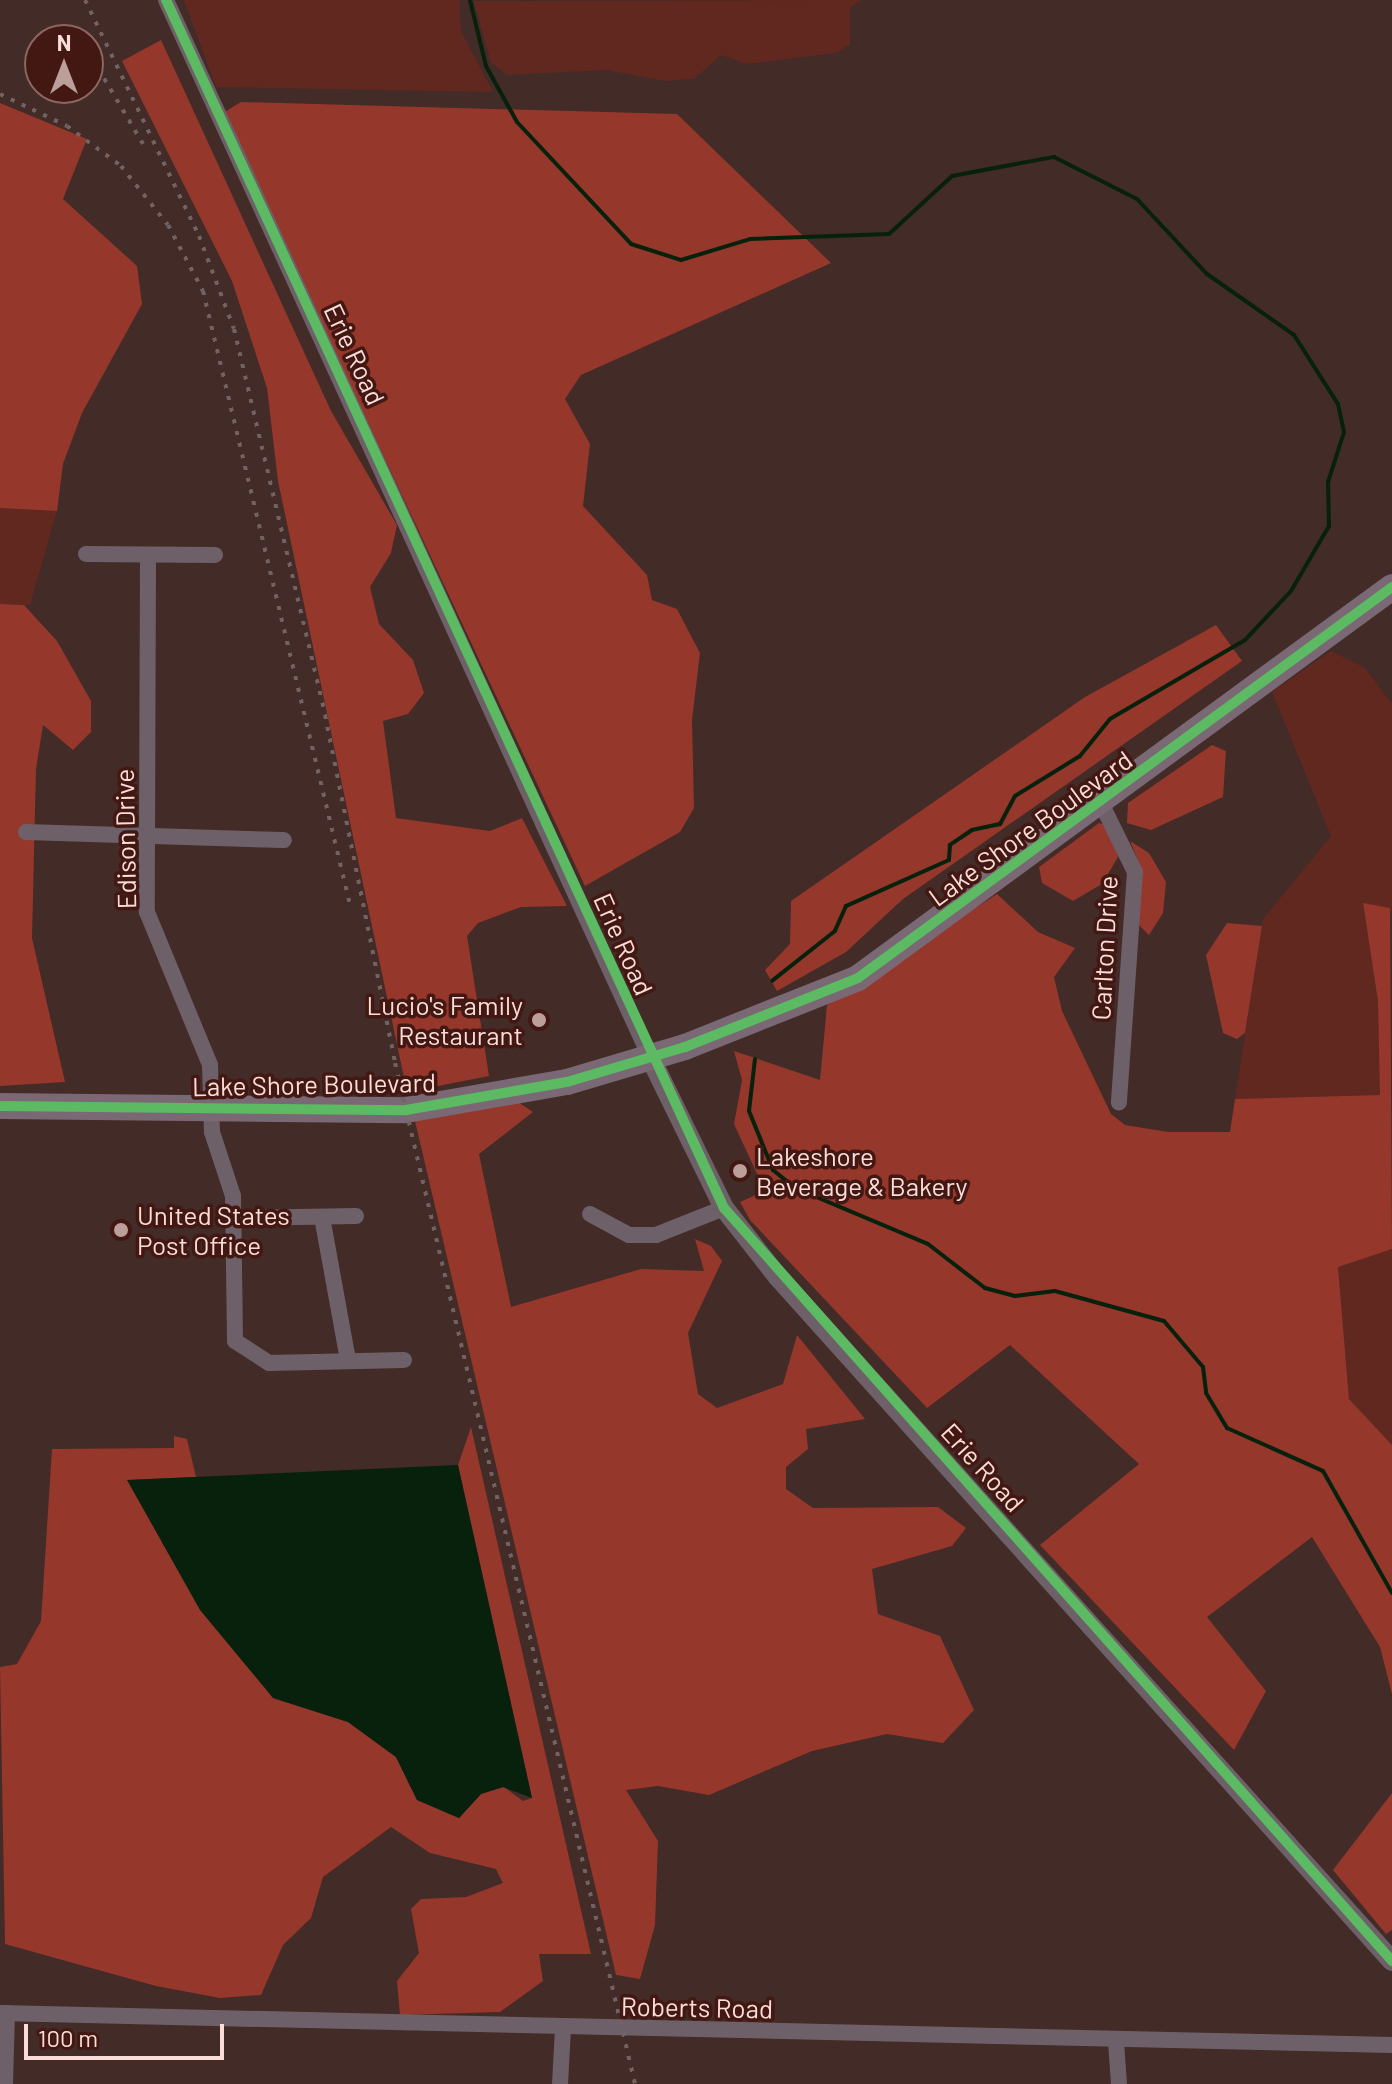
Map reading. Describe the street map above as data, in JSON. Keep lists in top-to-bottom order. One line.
{"streets":{"main road":["Lake Shore Boulevard"],"street":["Erie Road","Edison Drive","Carlton Drive","Roberts Road"]},"crossings":[["Erie Road","Lake Shore Boulevard"],["Lake Shore Boulevard","Edison Drive"],["Lake Shore Boulevard","Carlton Drive"]],"places":["Lucio's Family Restaurant","Lakeshore Beverage & Bakery","United States Post Office"],"scale_bar":"100 m","north":"top"}
